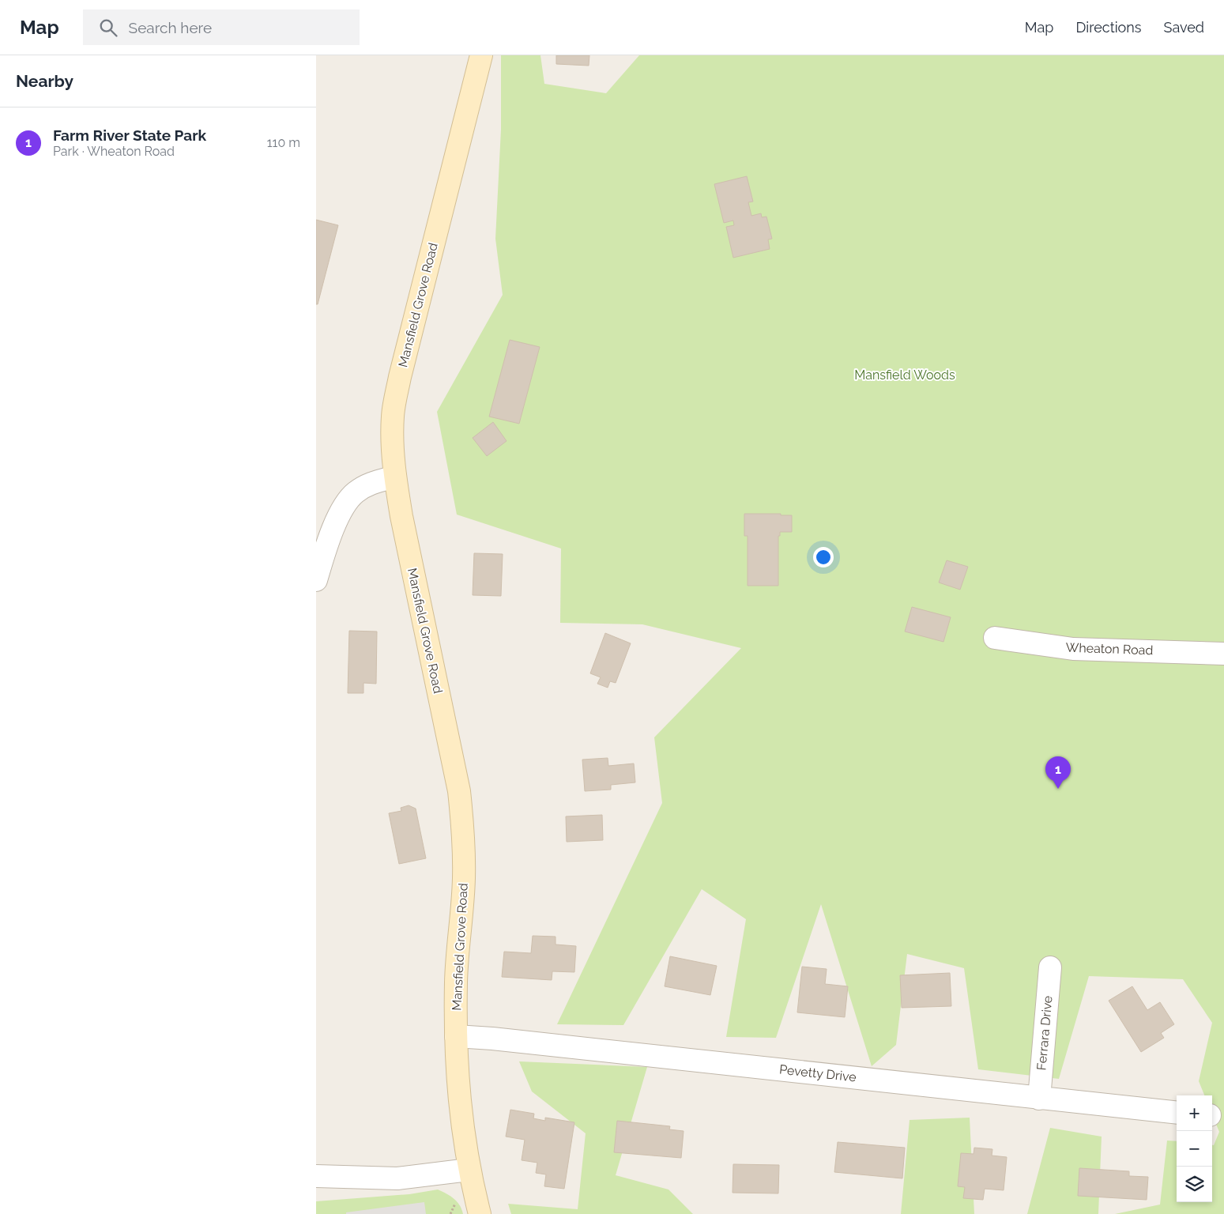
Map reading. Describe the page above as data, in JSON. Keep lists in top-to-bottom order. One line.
{"streets":{"street":["Mansfield Grove Road","Wheaton Road","Ferrara Drive","Pevetty Drive"]},"crossings":[["Mansfield Grove Road","Pevetty Drive"],["Ferrara Drive","Pevetty Drive"]],"parks":["Mansfield Woods"],"page":{"header":"Map","search":"Search here","nav":["Map","Directions","Saved"],"heading":"Nearby","list":[{"mark":"1","name":"Farm River State Park","note":"Park · Wheaton Road","value":"110 m"}],"pins":"1","map_buttons":["+","−"]}}
